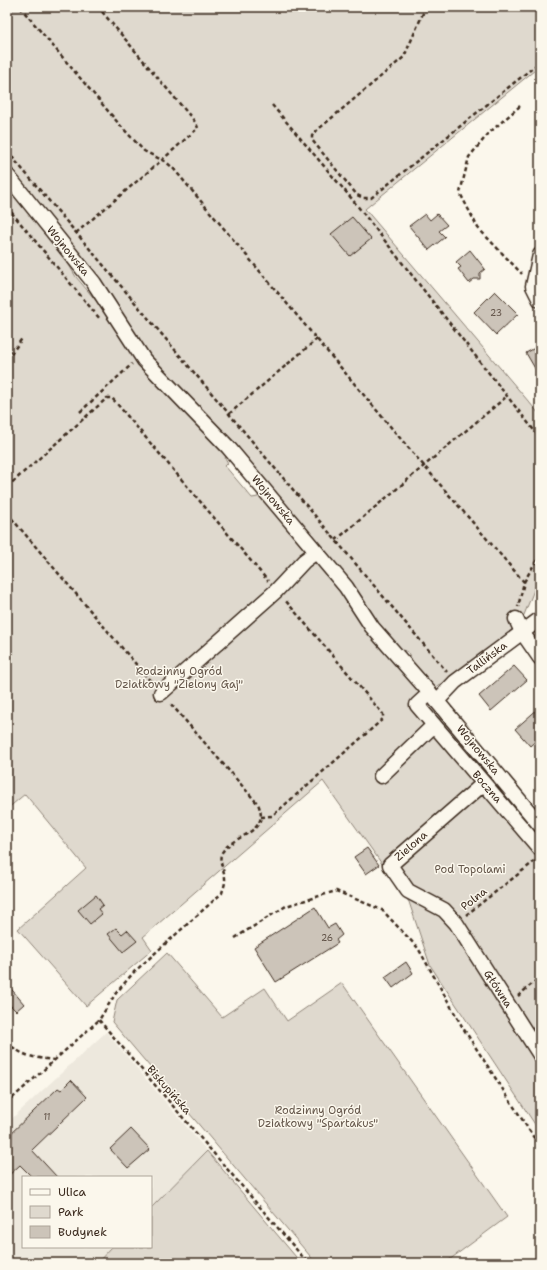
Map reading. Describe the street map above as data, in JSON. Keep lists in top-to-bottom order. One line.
{"streets":{"street":["Wojnowska","Tallińska","Boczna","Zielona","Główna"],"path":["Polna","Biskupińska"]},"crossings":[["Wojnowska","Tallińska"],["Tallińska","Boczna"],["Boczna","Zielona"],["Zielona","Polna"],["Zielona","Główna"],["Polna","Główna"]],"parks":["Rodzinny Ogród Działkowy \"Zielony Gaj\"","Pod Topolami","Rodzinny Ogród Działkowy \"Spartakus\""],"house_numbers":["23","26","11"],"legend":["Ulica","Park","Budynek"]}
